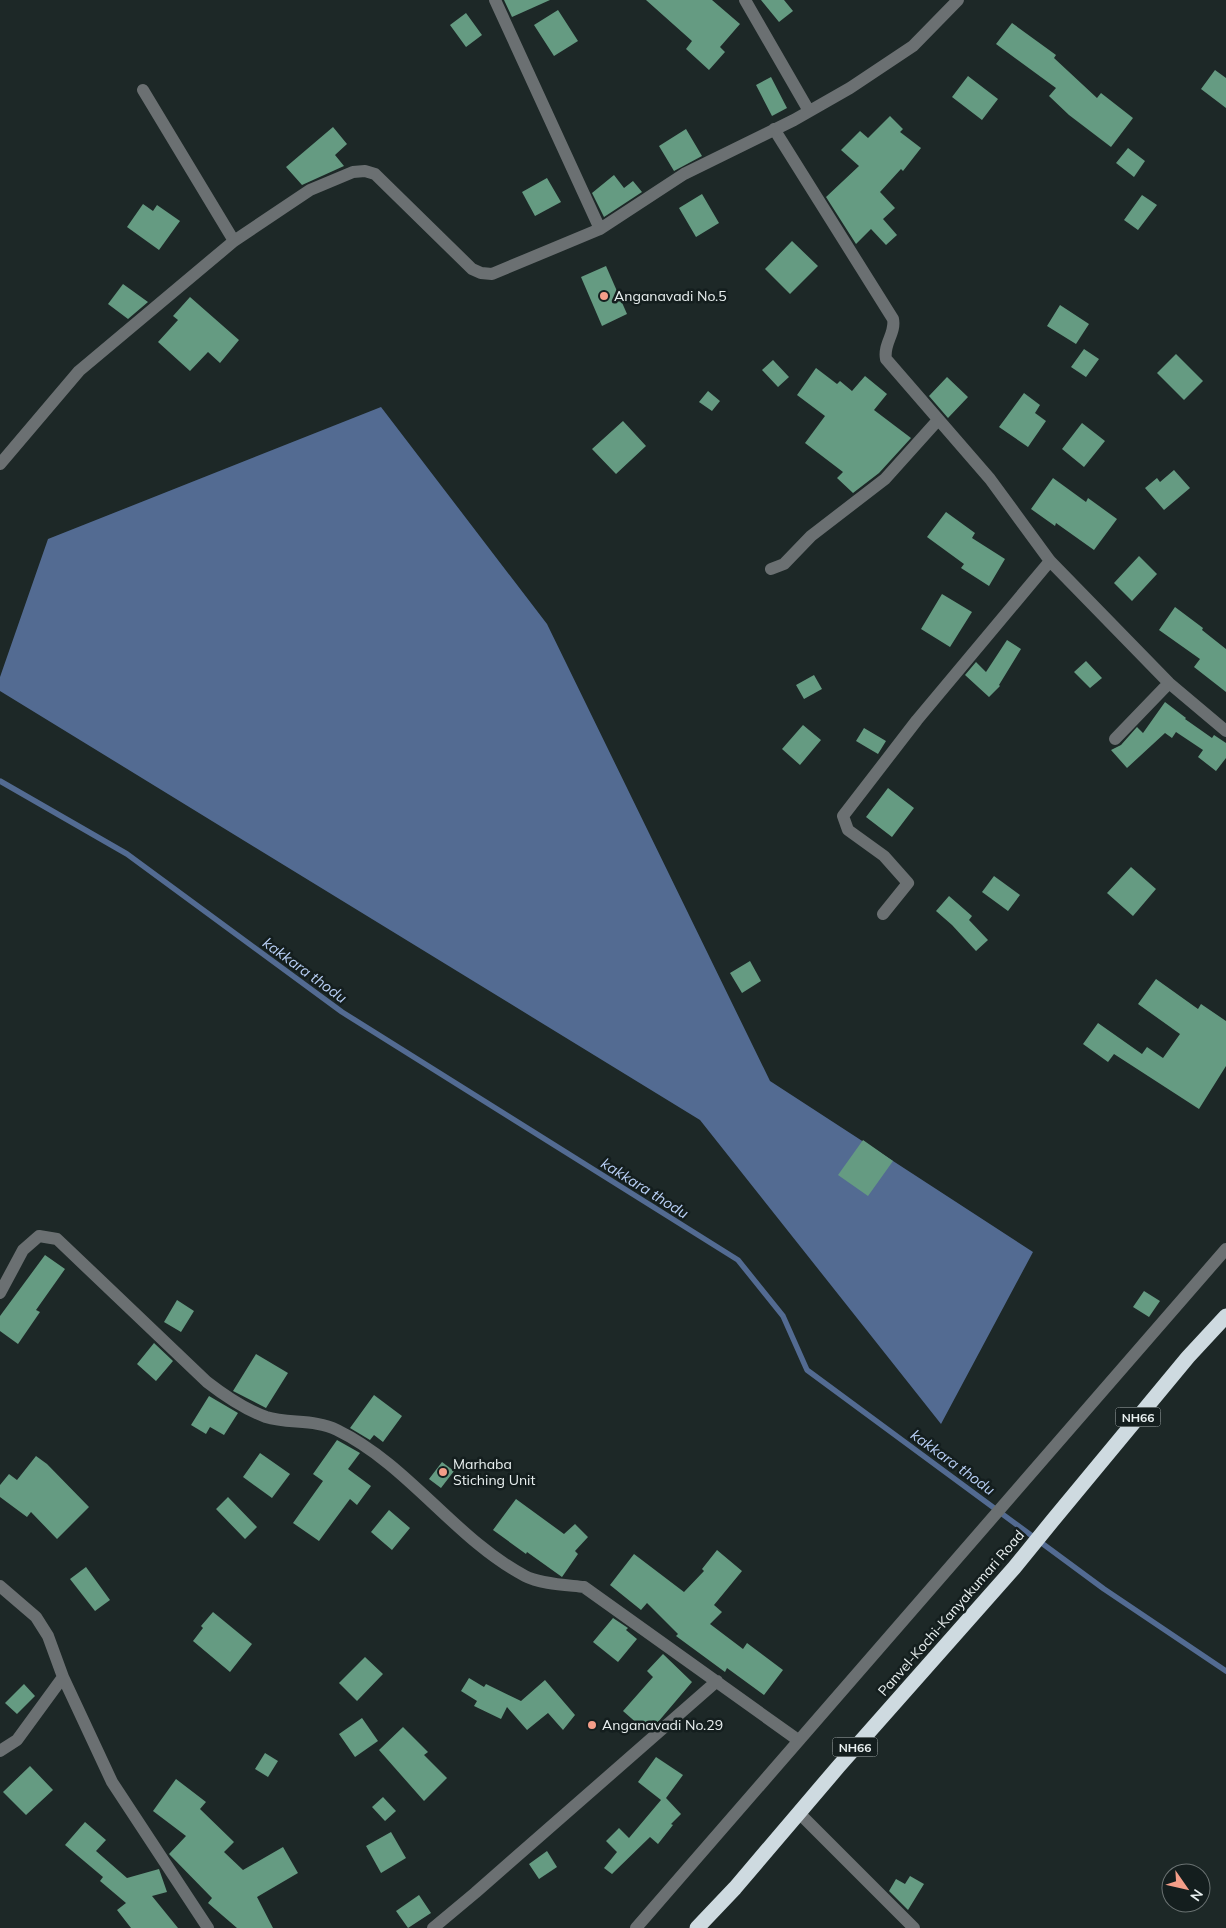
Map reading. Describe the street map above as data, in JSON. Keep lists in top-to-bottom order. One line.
{"streets":{"highway":["NH66","Panvel-Kochi-Kanyakumari Road"]},"water":["kakkara thodu"],"places":["Anganavadi No.5","Marhaba Stiching Unit","Anganavadi No.29"],"north":"bottom right"}
